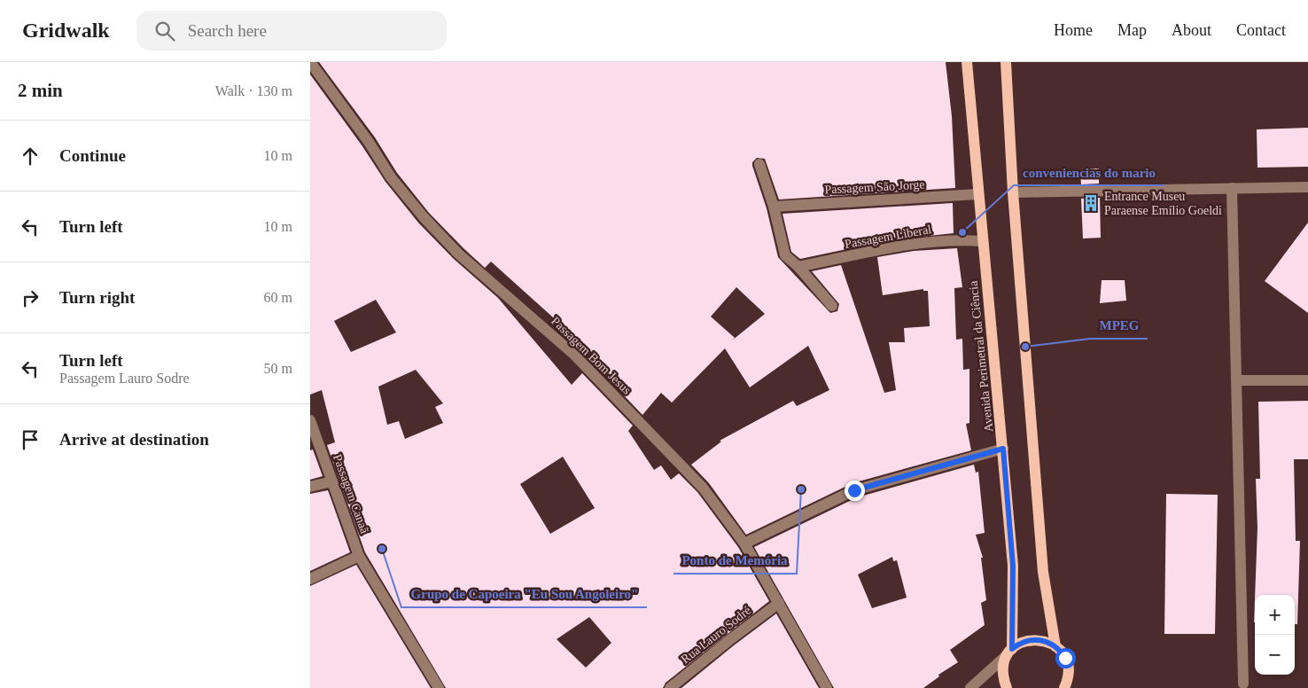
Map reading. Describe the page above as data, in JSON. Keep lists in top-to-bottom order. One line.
{"streets":{"main road":["Avenida Perimetral da Ciência"],"street":["Passagem São Jorge","Passagem Liberal","Passagem Bom Jesus","Passagem Canaã","Rua Lauro Sodré"]},"crossings":[["Passagem São Jorge","Avenida Perimetral da Ciência"],["Passagem Liberal","Avenida Perimetral da Ciência"],["Passagem Bom Jesus","Rua Lauro Sodré"]],"places":{"building":["Entrance Museu Paraense Emílio Goeldi"],"other":["conveniencias do mario","MPEG","Ponto de Memória","Grupo de Capoeira \"Eu Sou Angoleiro\""]},"page":{"header":"Gridwalk","search":"Search here","nav":["Home","Map","About","Contact"],"heading":["2 min","Walk · 130 m"],"list":[["Continue","10 m"],["Turn left","10 m"],["Turn right","60 m"],["Turn left","Passagem Lauro Sodre","50 m"],"Arrive at destination"],"map_buttons":["+","−"]}}
